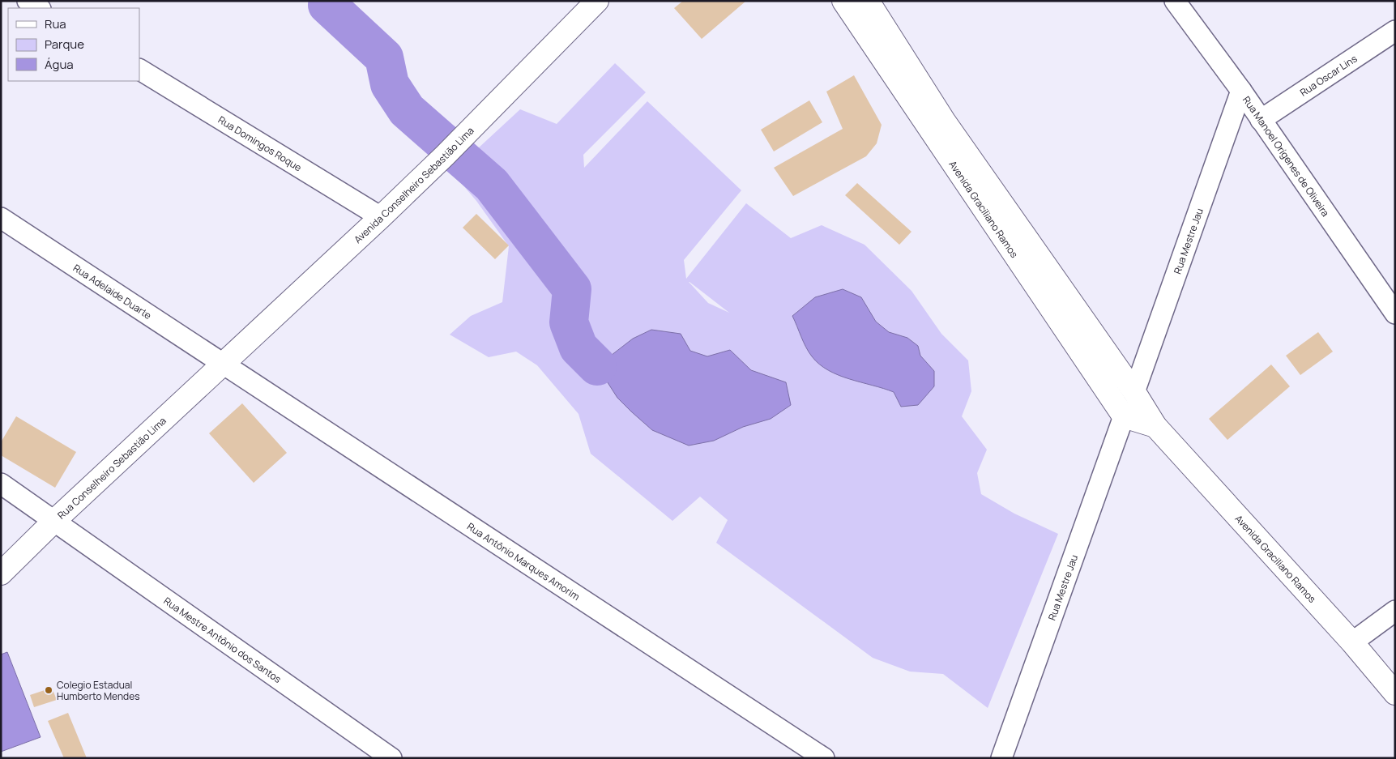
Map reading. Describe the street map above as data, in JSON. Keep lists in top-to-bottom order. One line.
{"streets":{"street":["Rua Oscar Lins","Rua Domingos Roque","Rua Manoel Orígenes de Oliveira","Avenida Conselheiro Sebastião Lima","Avenida Graciliano Ramos","Rua Mestre Jau","Rua Adelaide Duarte","Rua Conselheiro Sebastião Lima","Rua Antônio Marques Amorim","Rua Mestre Antônio dos Santos"]},"crossings":[["Rua Oscar Lins","Rua Manoel Orígenes de Oliveira"],["Rua Domingos Roque","Avenida Conselheiro Sebastião Lima"],["Rua Manoel Orígenes de Oliveira","Rua Mestre Jau"],["Avenida Conselheiro Sebastião Lima","Rua Adelaide Duarte"],["Avenida Conselheiro Sebastião Lima","Rua Conselheiro Sebastião Lima"],["Avenida Conselheiro Sebastião Lima","Rua Antônio Marques Amorim"],["Avenida Graciliano Ramos","Rua Mestre Jau"],["Rua Adelaide Duarte","Rua Conselheiro Sebastião Lima"],["Rua Adelaide Duarte","Rua Antônio Marques Amorim"],["Rua Conselheiro Sebastião Lima","Rua Antônio Marques Amorim"],["Rua Conselheiro Sebastião Lima","Rua Mestre Antônio dos Santos"]],"places":["Colegio Estadual Humberto Mendes"],"legend":["Rua","Parque","Água"]}
